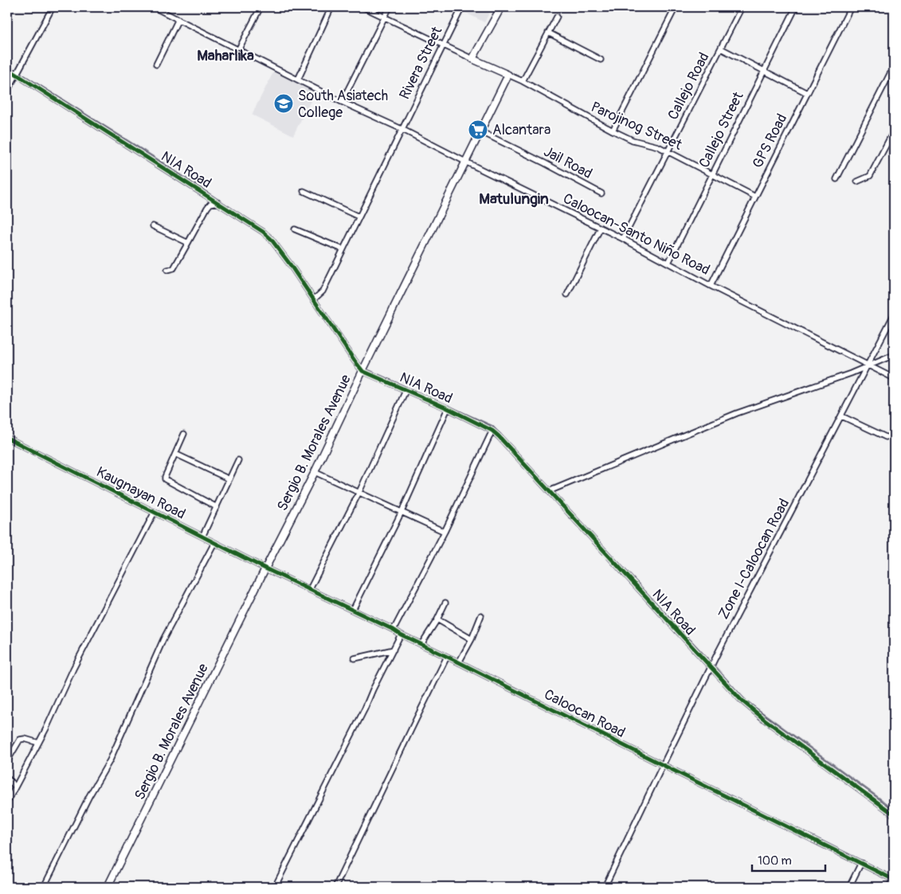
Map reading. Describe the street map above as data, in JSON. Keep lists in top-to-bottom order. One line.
{"streets":{"main road":["Sergio B. Morales Avenue"],"street":["Rivera Street","Callejo Road","Parojinog Street","Callejo Street","GPS Road","Jail Road","NIA Road","Caloocan-Santo Niño Road","Kaugnayan Road","Zone I-Caloocan Road","Caloocan Road"]},"crossings":[["Rivera Street","NIA Road"],["Rivera Street","Caloocan-Santo Niño Road"],["Callejo Road","Parojinog Street"],["Callejo Road","Caloocan-Santo Niño Road"],["Parojinog Street","Callejo Street"],["Parojinog Street","GPS Road"],["Parojinog Street","Sergio B. Morales Avenue"],["Callejo Street","Caloocan-Santo Niño Road"],["GPS Road","Caloocan-Santo Niño Road"],["Jail Road","Sergio B. Morales Avenue"],["NIA Road","Sergio B. Morales Avenue"],["NIA Road","Zone I-Caloocan Road"],["Caloocan-Santo Niño Road","Sergio B. Morales Avenue"],["Caloocan-Santo Niño Road","Zone I-Caloocan Road"],["Sergio B. Morales Avenue","Kaugnayan Road"],["Sergio B. Morales Avenue","Caloocan Road"],["Kaugnayan Road","Caloocan Road"],["Zone I-Caloocan Road","Caloocan Road"]],"districts":["Maharlika","Matulungin"],"places":{"school or university":["South Asiatech College"],"supermarket":["Alcantara"]},"scale_bar":"100 m"}
